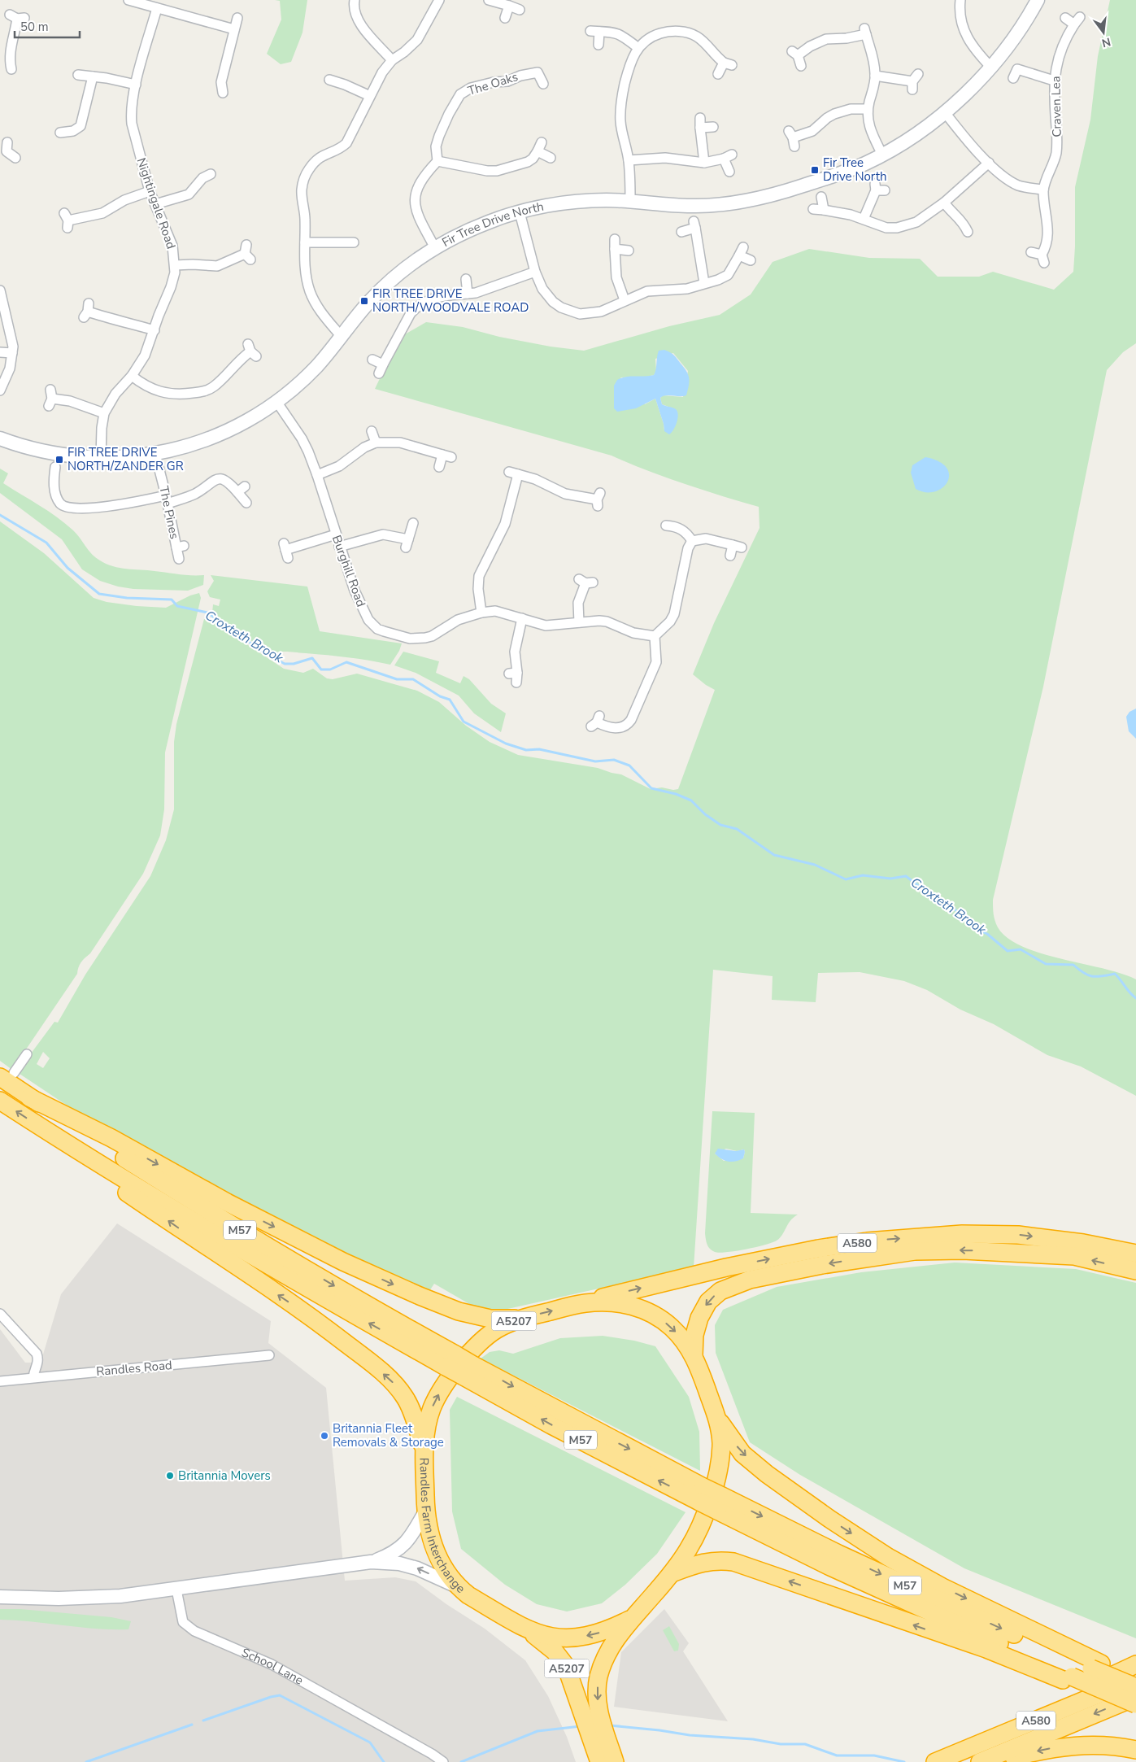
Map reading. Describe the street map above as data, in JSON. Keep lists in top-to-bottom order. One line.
{"streets":{"highway":["M57","A580","A5207","Randles Farm Interchange"],"street":["The Oaks","Craven Lea","Nightingale Road","Fir Tree Drive North","The Pines","Burghill Road","Randles Road","School Lane"]},"crossings":[["Nightingale Road","Fir Tree Drive North"],["Fir Tree Drive North","The Pines"],["Fir Tree Drive North","Burghill Road"],["A580","Randles Farm Interchange"],["A5207","Randles Farm Interchange"]],"water":["Croxteth Brook"],"places":{"transit":["Fir Tree Drive North","FIR TREE DRIVE NORTH/WOODVALE ROAD","FIR TREE DRIVE NORTH/ZANDER GR"],"other":["Britannia Fleet Removals & Storage","Britannia Movers"]},"scale_bar":"50 m","north":"bottom"}
